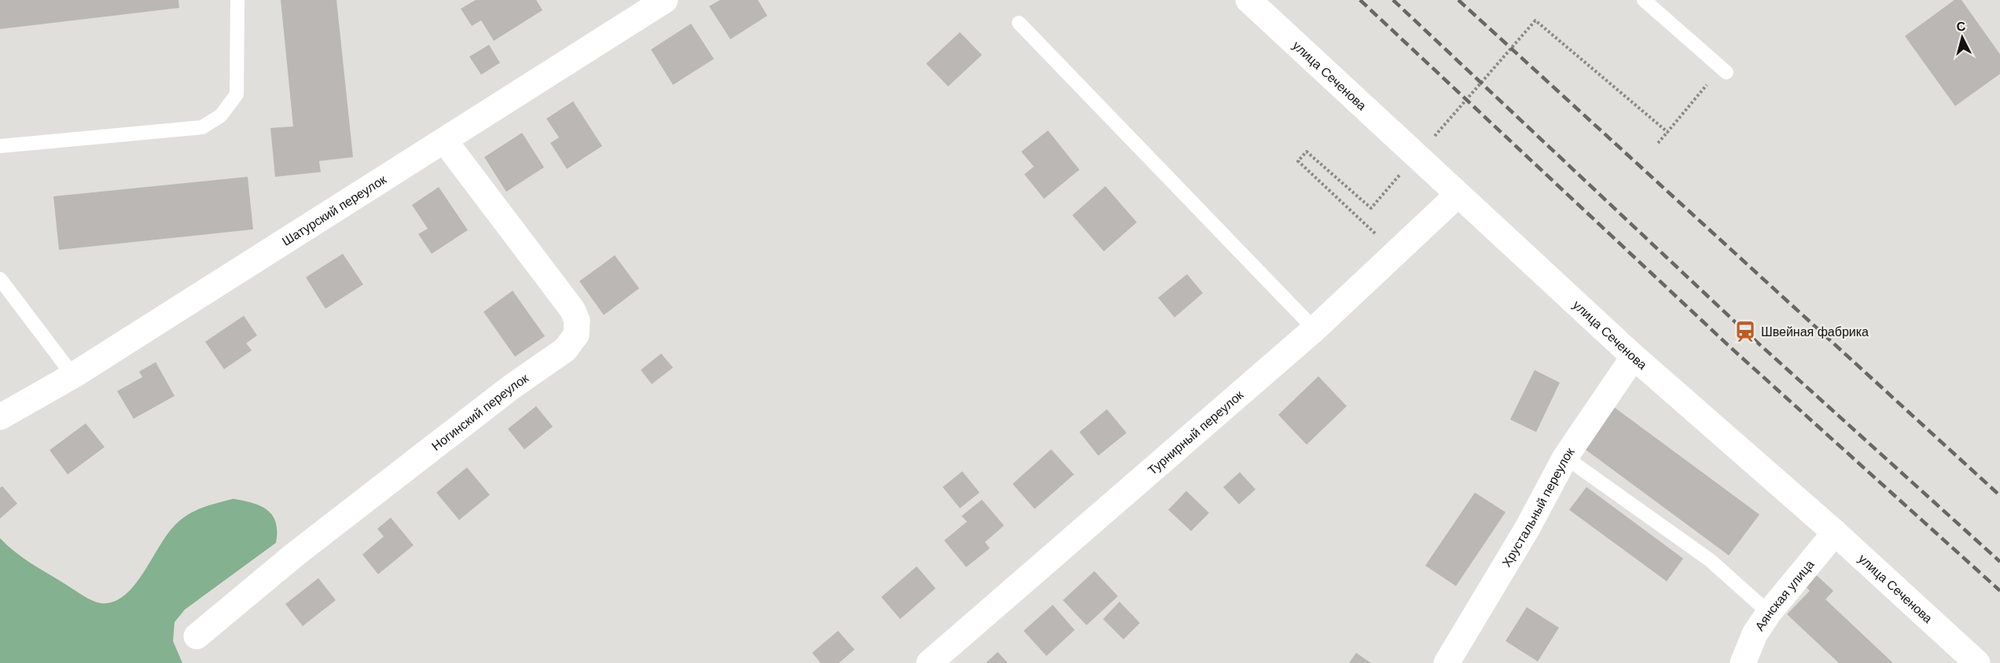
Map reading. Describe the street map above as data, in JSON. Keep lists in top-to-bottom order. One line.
{"streets":{"street":["улица Сеченова","Шатурский переулок","Ногинский переулок","Турнирный переулок","Хрустальный переулок","Аянская улица"]},"crossings":[["улица Сеченова","Турнирный переулок"],["улица Сеченова","Хрустальный переулок"],["улица Сеченова","Аянская улица"],["Шатурский переулок","Ногинский переулок"]],"places":{"station":["Швейная фабрика"]},"north":"top"}
